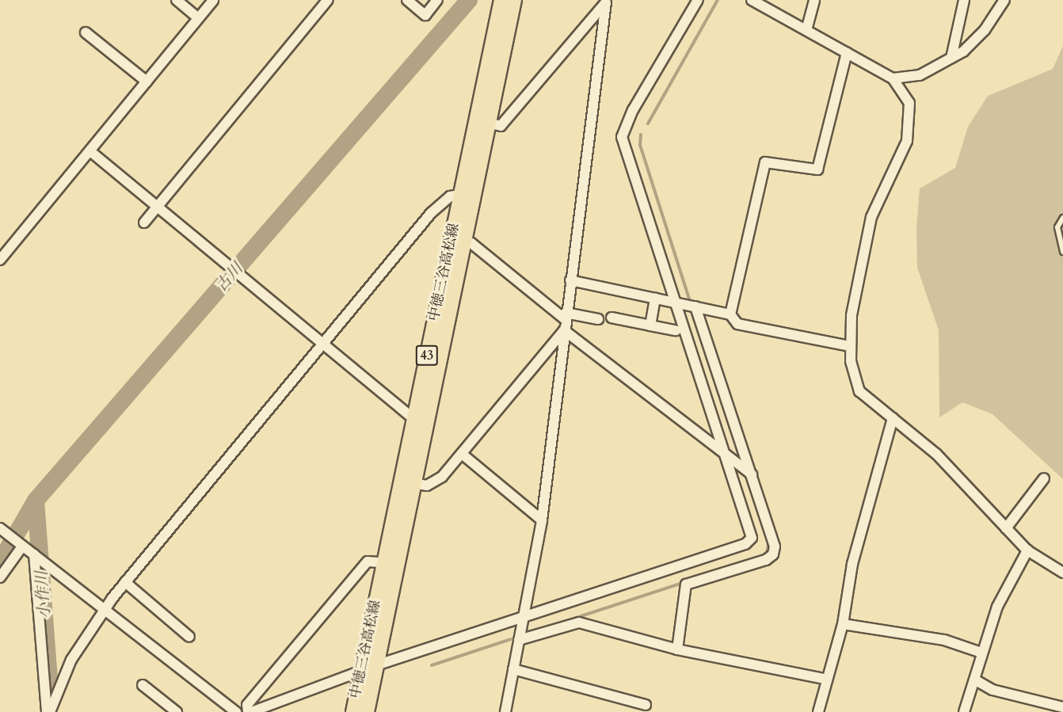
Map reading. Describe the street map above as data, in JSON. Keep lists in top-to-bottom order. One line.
{"streets":{"main road":["中徳三谷高松線","43"]},"water":["古川","小作川"]}
